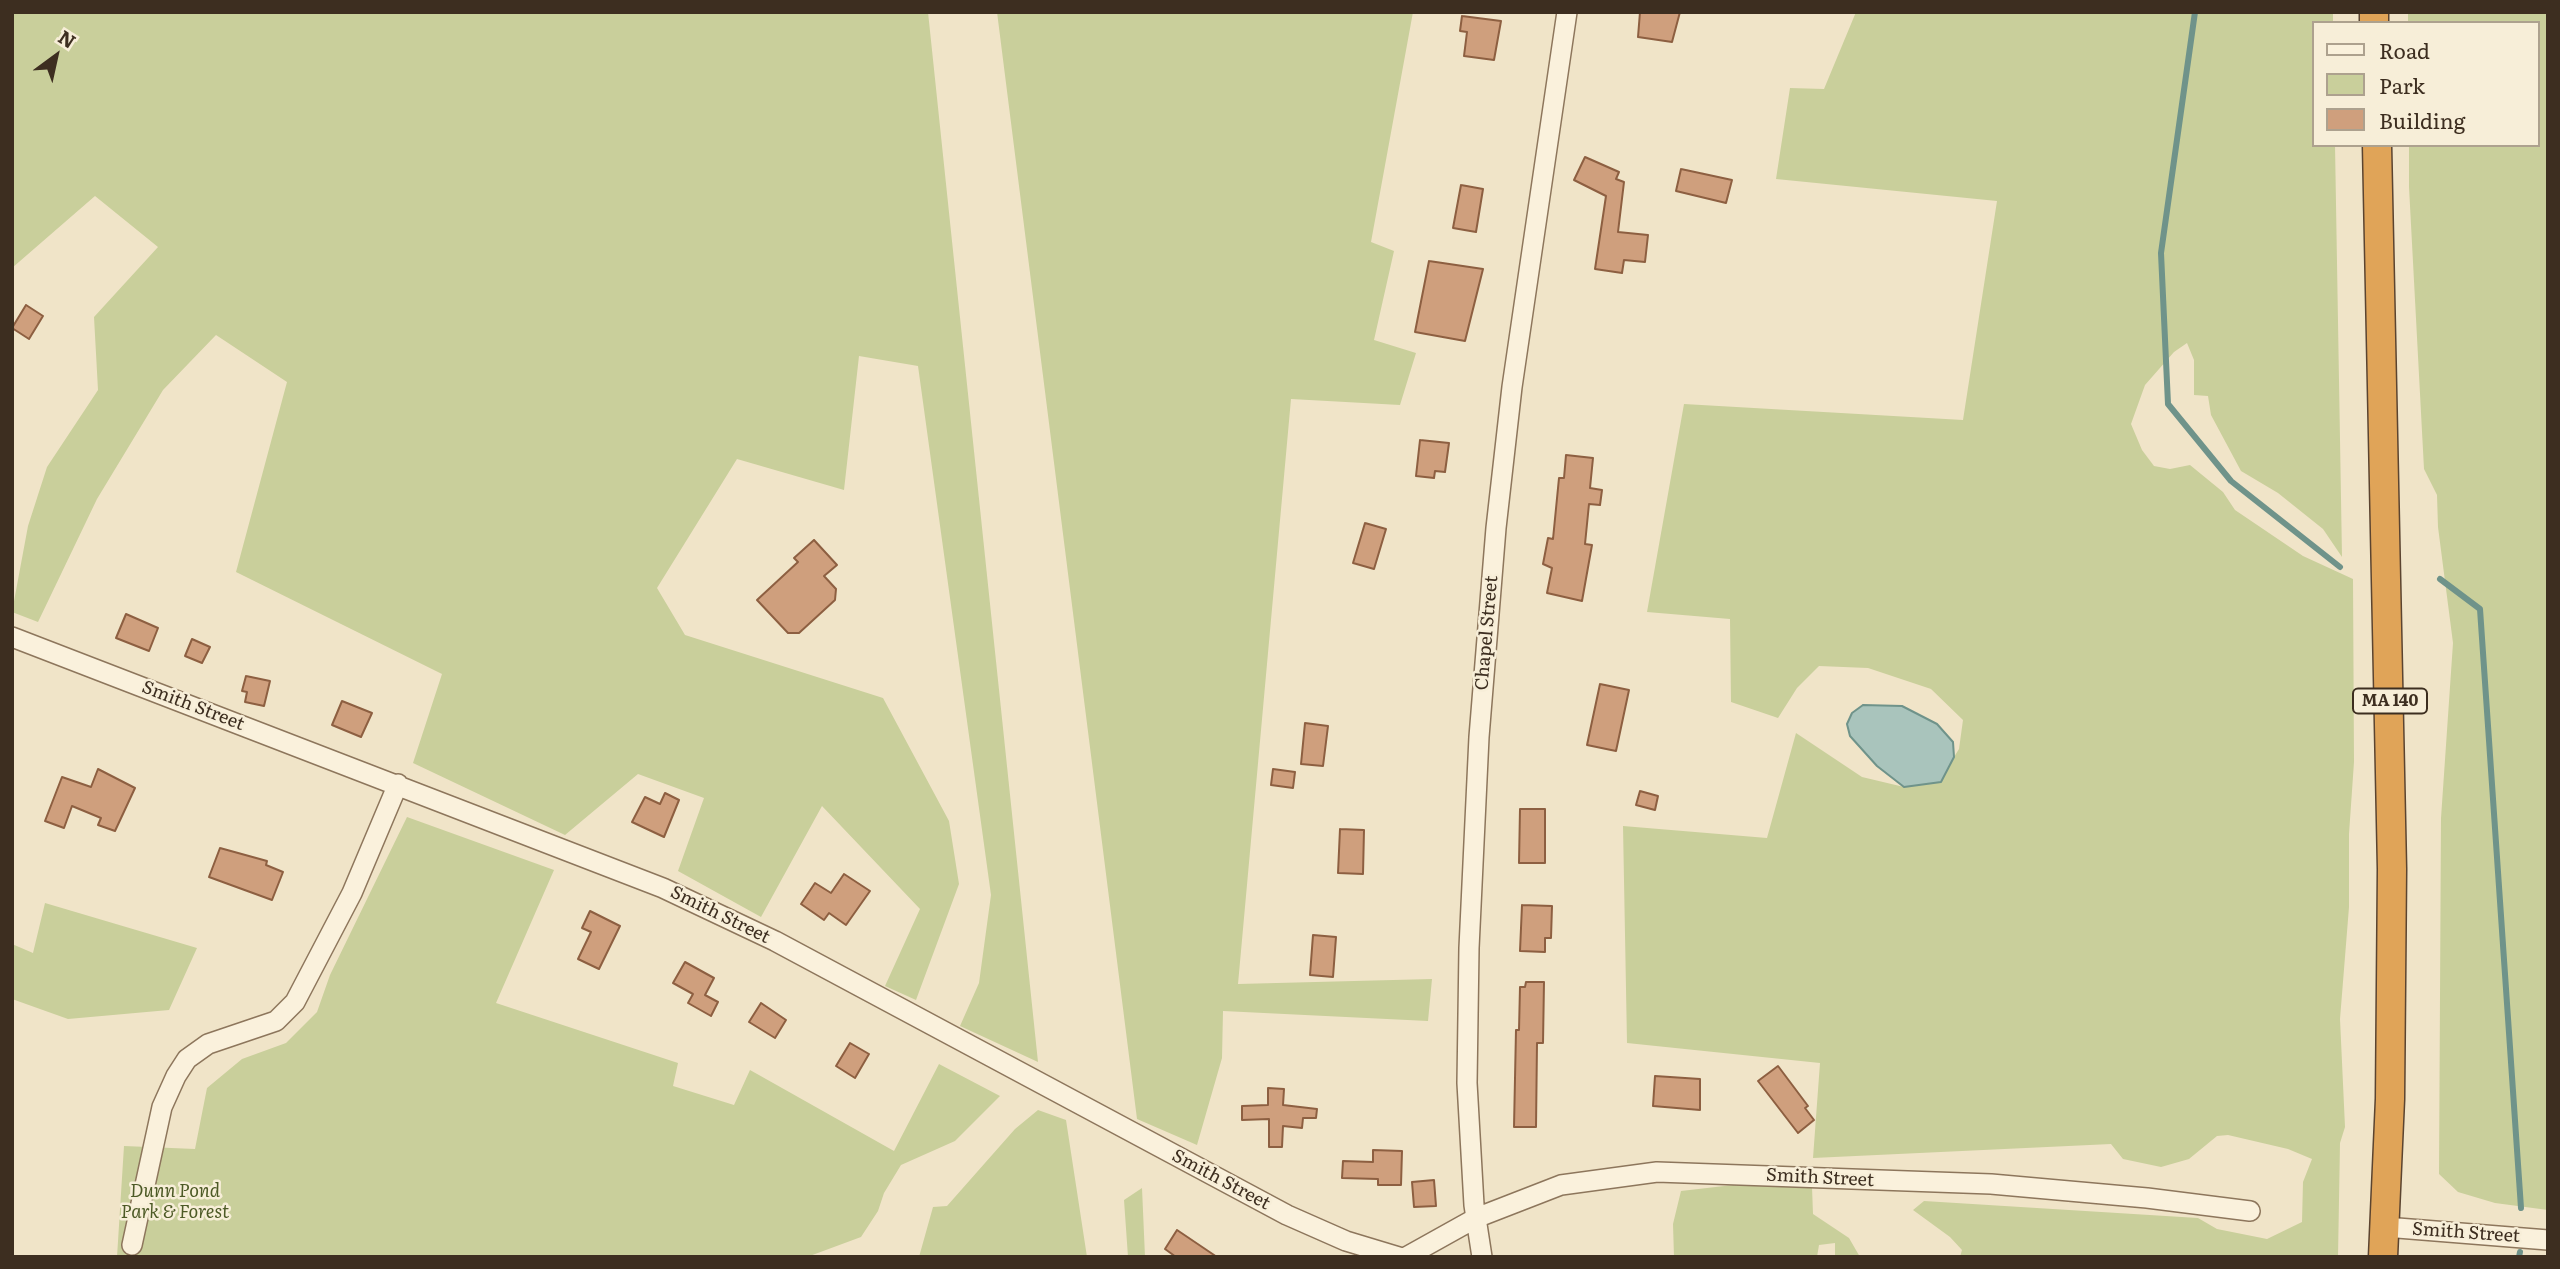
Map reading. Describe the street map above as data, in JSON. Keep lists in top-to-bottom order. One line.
{"streets":{"highway":["MA 140"],"street":["Chapel Street","Smith Street"]},"crossings":[["Chapel Street","Smith Street"],["MA 140","Smith Street"]],"parks":["Dunn Pond Park & Forest"],"legend":["Road","Park","Building"],"north":"top right"}
